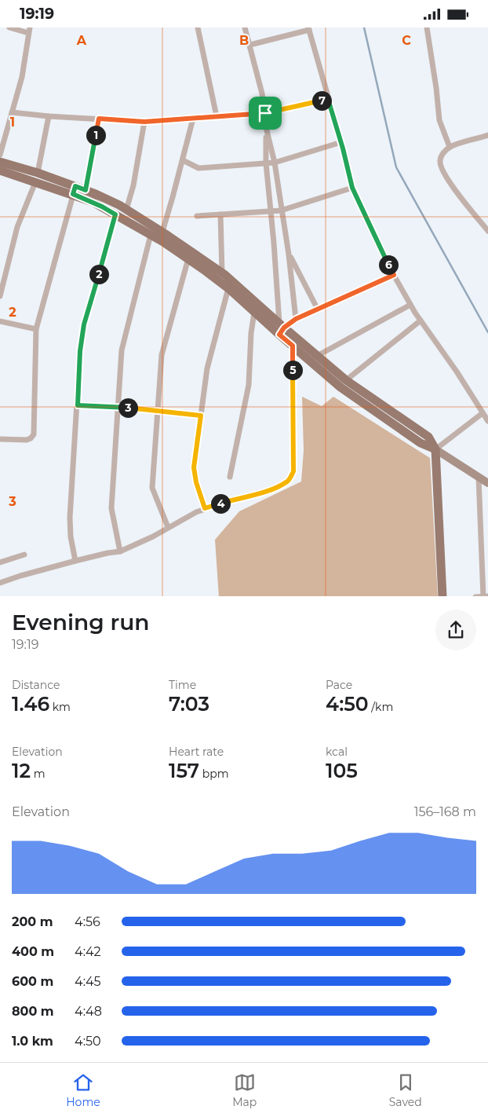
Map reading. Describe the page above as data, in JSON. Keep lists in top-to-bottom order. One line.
{"page":{"status":"19:19","pins":["7","1","6","2","5","3","4"],"heading":["Evening run","19:19"],"stats":[["Distance","1.46 km"],["Time","7:03"],["Pace","4:50 /km"],["Elevation","12 m"],["Heart rate","157 bpm"],["kcal","105"]],"chart":["Elevation","156–168 m"],"list":[{"name":"200 m","note":"4:56"},{"name":"400 m","note":"4:42"},{"name":"600 m","note":"4:45"},{"name":"800 m","note":"4:48"},{"name":"1.0 km","note":"4:50"}],"tabs":["Home","Map","Saved"]},"grid":{"columns":["A","B","C"],"rows":["1","2","3"]}}
